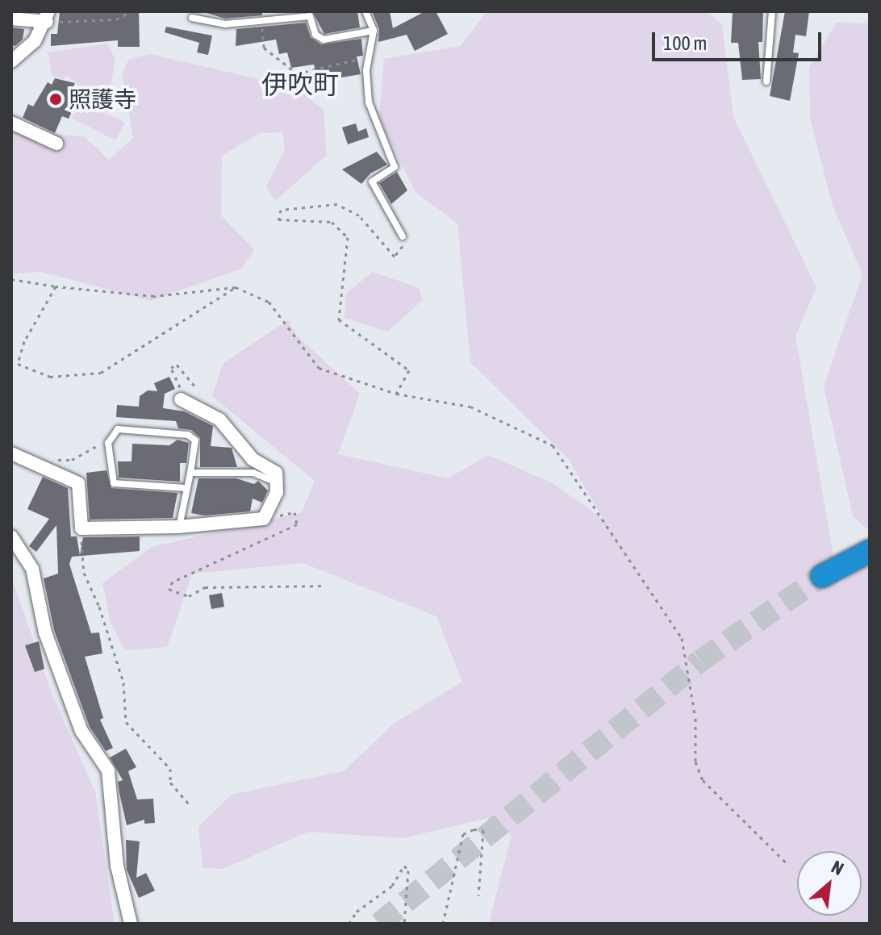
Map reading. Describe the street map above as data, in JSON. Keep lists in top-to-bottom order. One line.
{"districts":["伊吹町"],"places":["照護寺"],"scale_bar":"100 m","north":"top right"}
